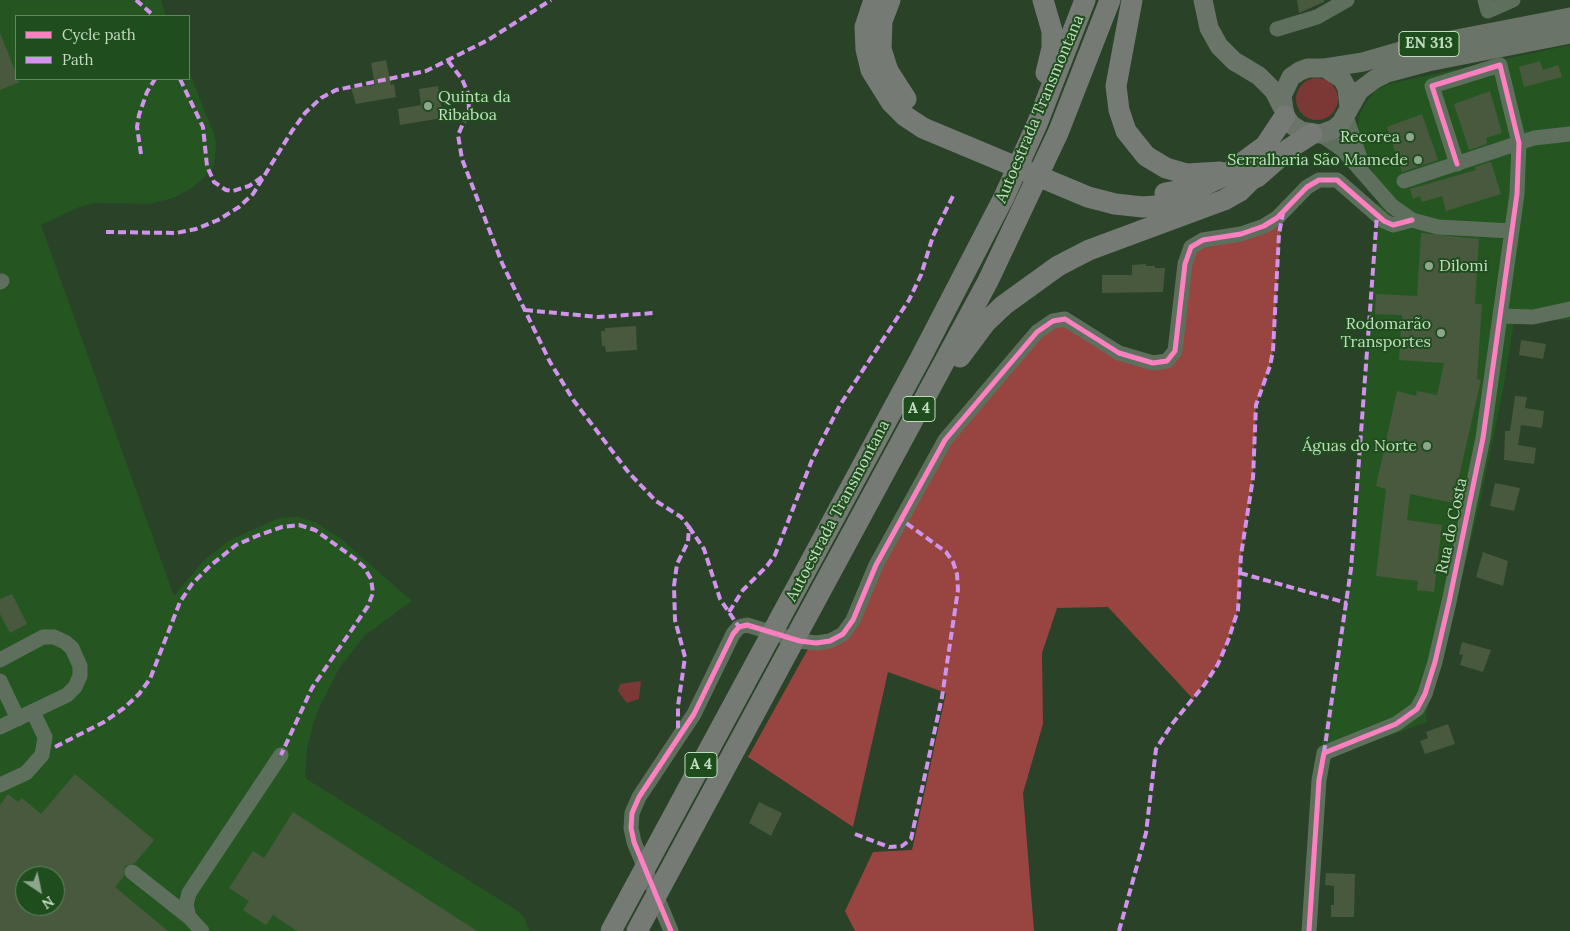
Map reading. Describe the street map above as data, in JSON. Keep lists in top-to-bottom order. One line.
{"streets":{"highway":["Autoestrada Transmontana","A 4"],"main road":["EN 313"],"street":["Rua do Costa"]},"places":["Quinta da Ribaboa","Recorea","Serralharia São Mamede","Dilomi","Rodomarão Transportes","Águas do Norte"],"legend":["Cycle path","Path"],"north":"bottom right"}
